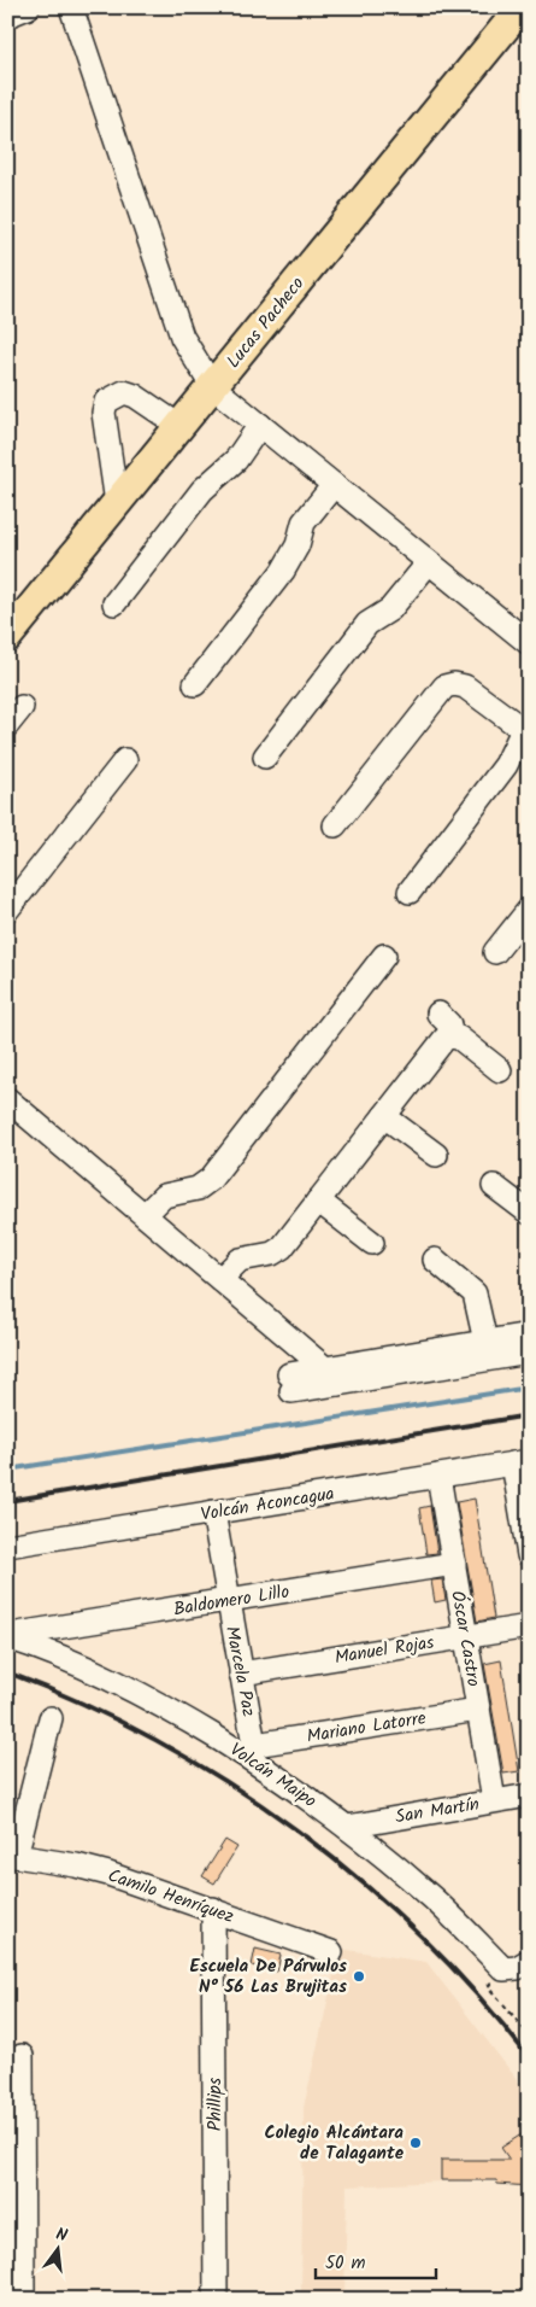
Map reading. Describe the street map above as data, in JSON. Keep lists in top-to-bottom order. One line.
{"streets":{"main road":["Lucas Pacheco"],"street":["Volcán Aconcagua","Baldomero Lillo","Óscar Castro","Manuel Rojas","Marcela Paz","Mariano Latorre","Volcán Maipo","San Martín","Camilo Henríquez","Phillips"]},"crossings":[["Volcán Aconcagua","Óscar Castro"],["Volcán Aconcagua","Marcela Paz"],["Baldomero Lillo","Óscar Castro"],["Baldomero Lillo","Marcela Paz"],["Baldomero Lillo","Volcán Maipo"],["Óscar Castro","Manuel Rojas"],["Óscar Castro","Mariano Latorre"],["Óscar Castro","San Martín"],["Manuel Rojas","Marcela Paz"],["Marcela Paz","Mariano Latorre"],["Marcela Paz","Volcán Maipo"],["Mariano Latorre","Volcán Maipo"],["Volcán Maipo","San Martín"],["Camilo Henríquez","Phillips"]],"places":["Escuela De Párvulos N° 56 Las Brujitas","Colegio Alcántara de Talagante"],"scale_bar":"50 m","north":"top"}
